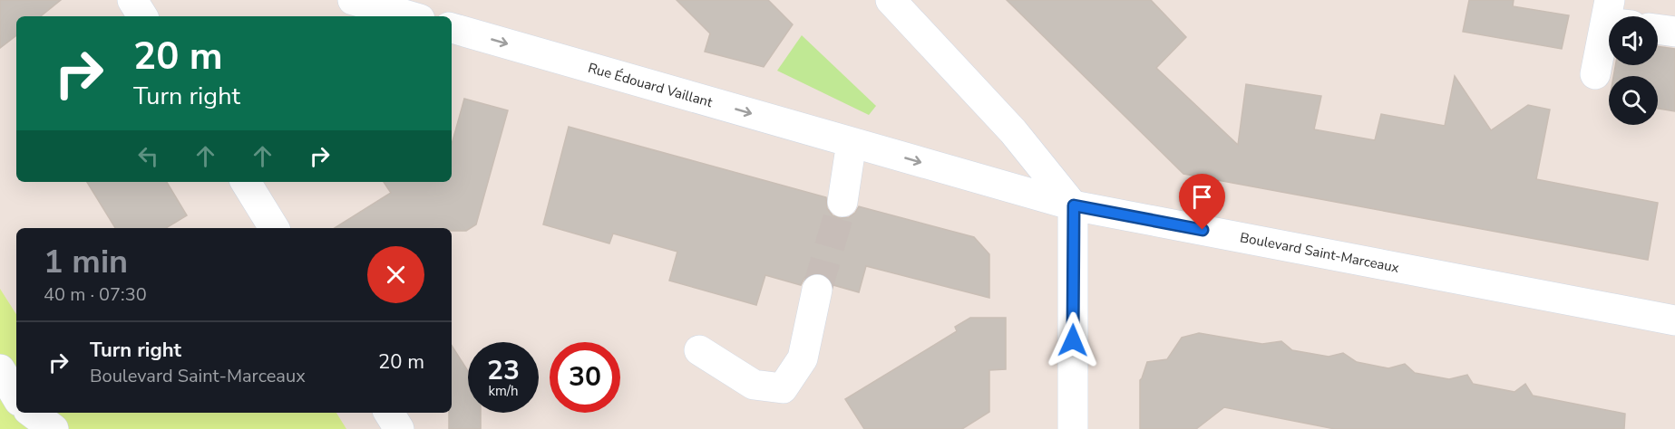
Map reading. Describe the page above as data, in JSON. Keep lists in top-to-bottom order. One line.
{"streets":{"street":["Rue Édouard Vaillant","Boulevard Saint-Marceaux"]},"crossings":[["Rue Édouard Vaillant","Boulevard Saint-Marceaux"]],"one_way":["Rue Édouard Vaillant"],"page":{"turn":["20 m","Turn right"],"heading":["1 min","40 m · 07:30"],"list":[{"name":"Turn right","note":"Boulevard Saint-Marceaux","value":"20 m"}],"speed":"23 km/h","limit":"30"}}
